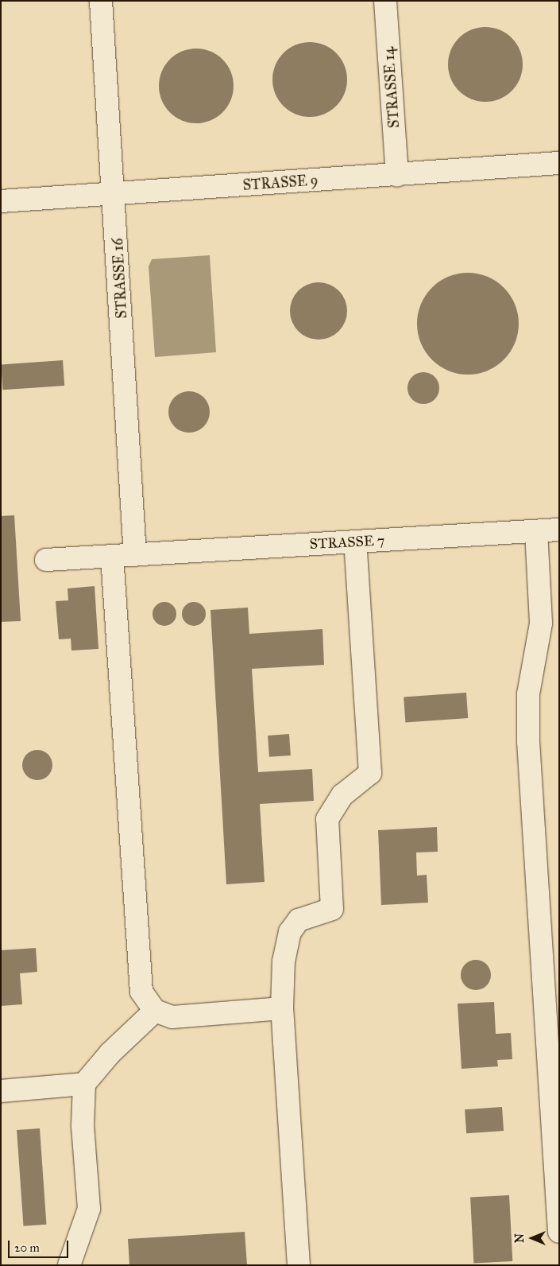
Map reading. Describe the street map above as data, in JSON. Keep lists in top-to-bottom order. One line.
{"streets":{"lane":["STRASSE 14","STRASSE 9","STRASSE 16","STRASSE 7"]},"crossings":[["STRASSE 14","STRASSE 9"],["STRASSE 9","STRASSE 16"],["STRASSE 16","STRASSE 7"]],"scale_bar":"20 m","north":"left"}
